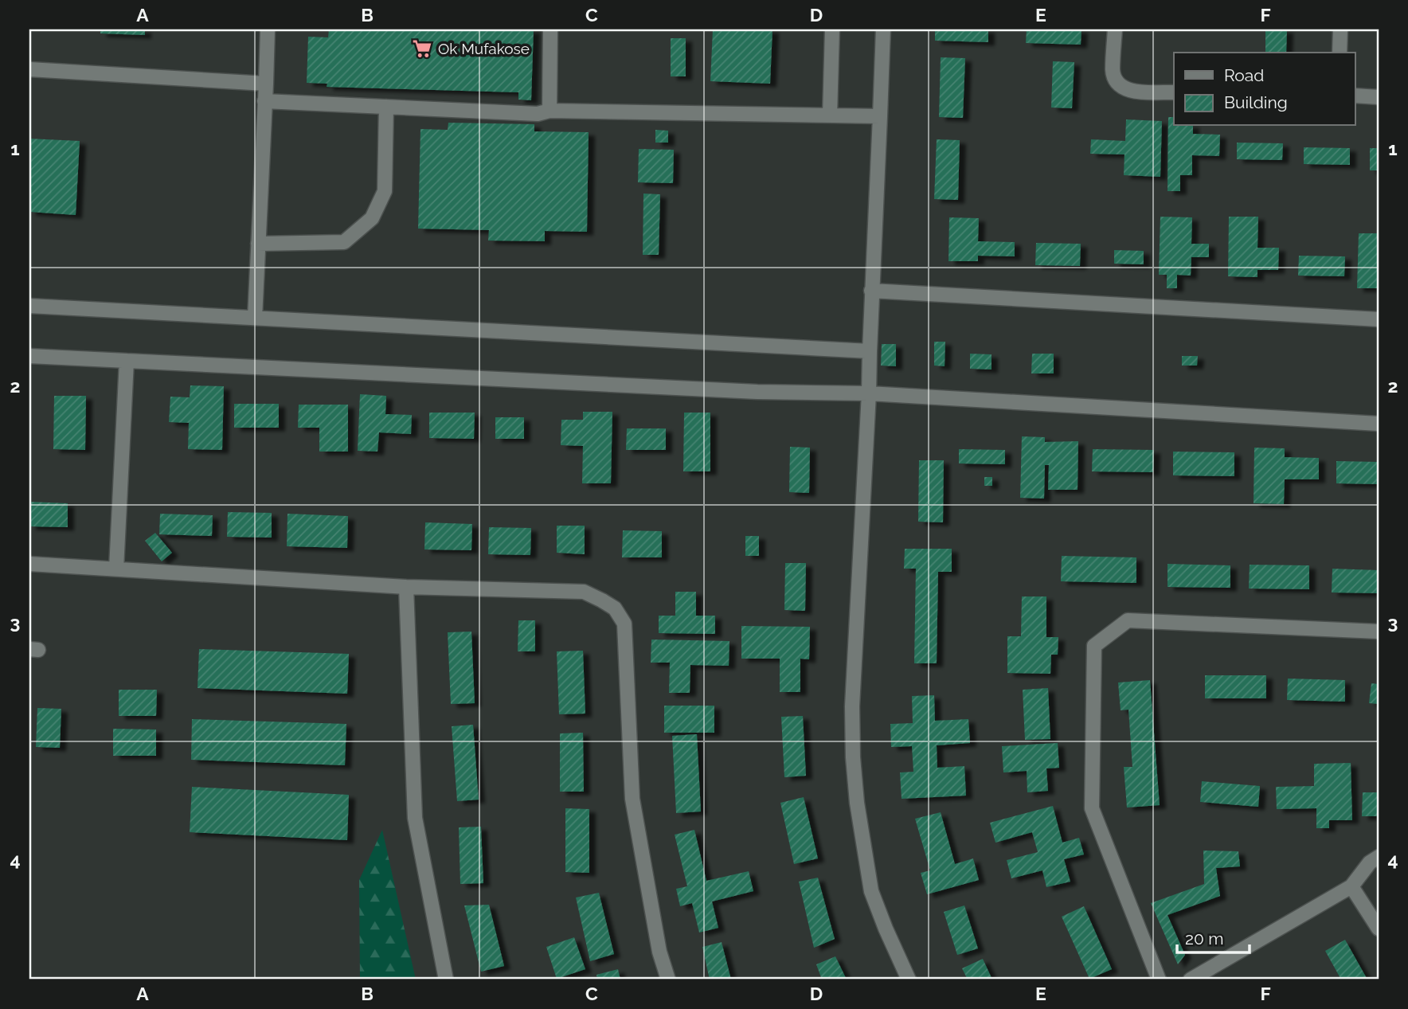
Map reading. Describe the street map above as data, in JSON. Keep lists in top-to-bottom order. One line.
{"places":{"supermarket":["Ok Mufakose"]},"legend":["Road","Building"],"scale_bar":"20 m","grid":{"columns":["A","B","C","D","E","F"],"rows":["1","2","3","4"]}}
